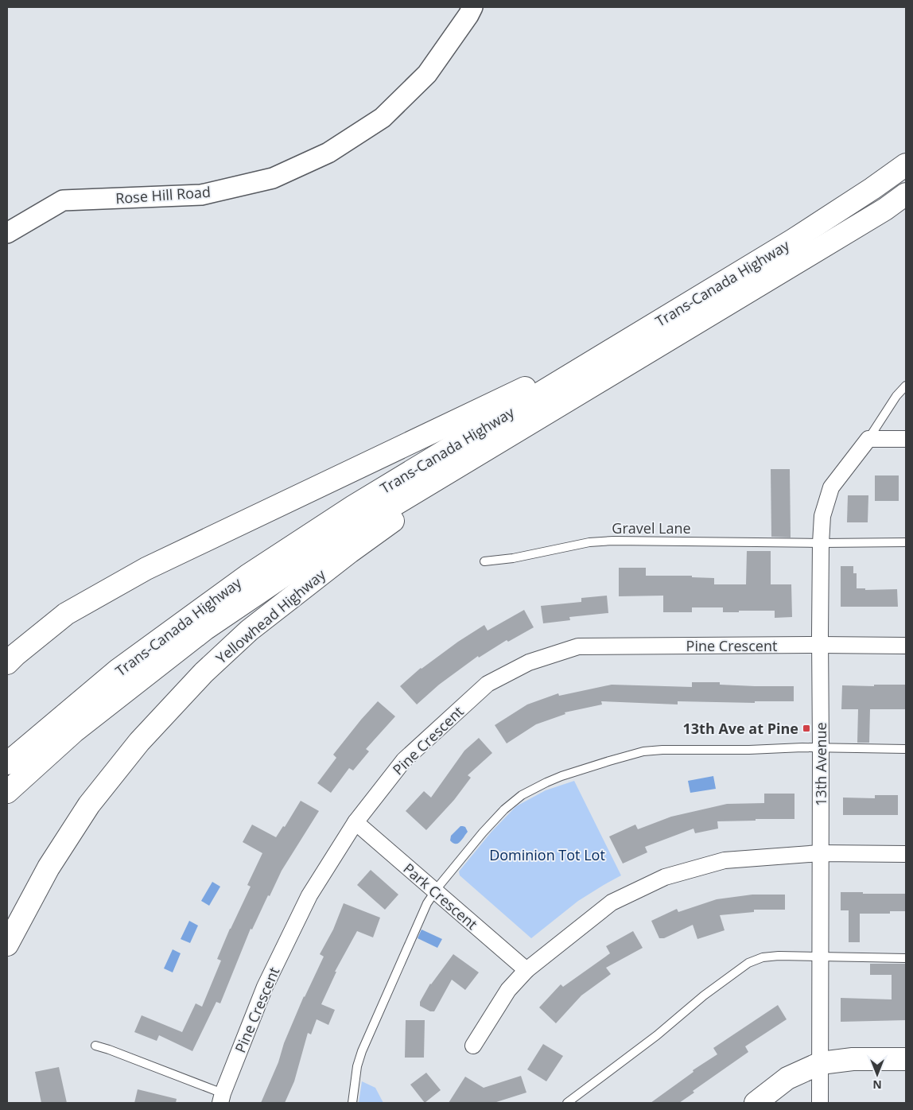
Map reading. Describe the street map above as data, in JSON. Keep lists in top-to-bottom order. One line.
{"streets":{"main road":["Trans-Canada Highway","Yellowhead Highway"],"street":["Rose Hill Road","Pine Crescent","13th Avenue","Park Crescent"],"lane":["Gravel Lane"]},"crossings":[["Trans-Canada Highway","Yellowhead Highway"],["Gravel Lane","13th Avenue"],["Pine Crescent","13th Avenue"],["Pine Crescent","Park Crescent"]],"parks":["Dominion Tot Lot"],"places":{"transit":["13th Ave at Pine"]},"north":"bottom"}
